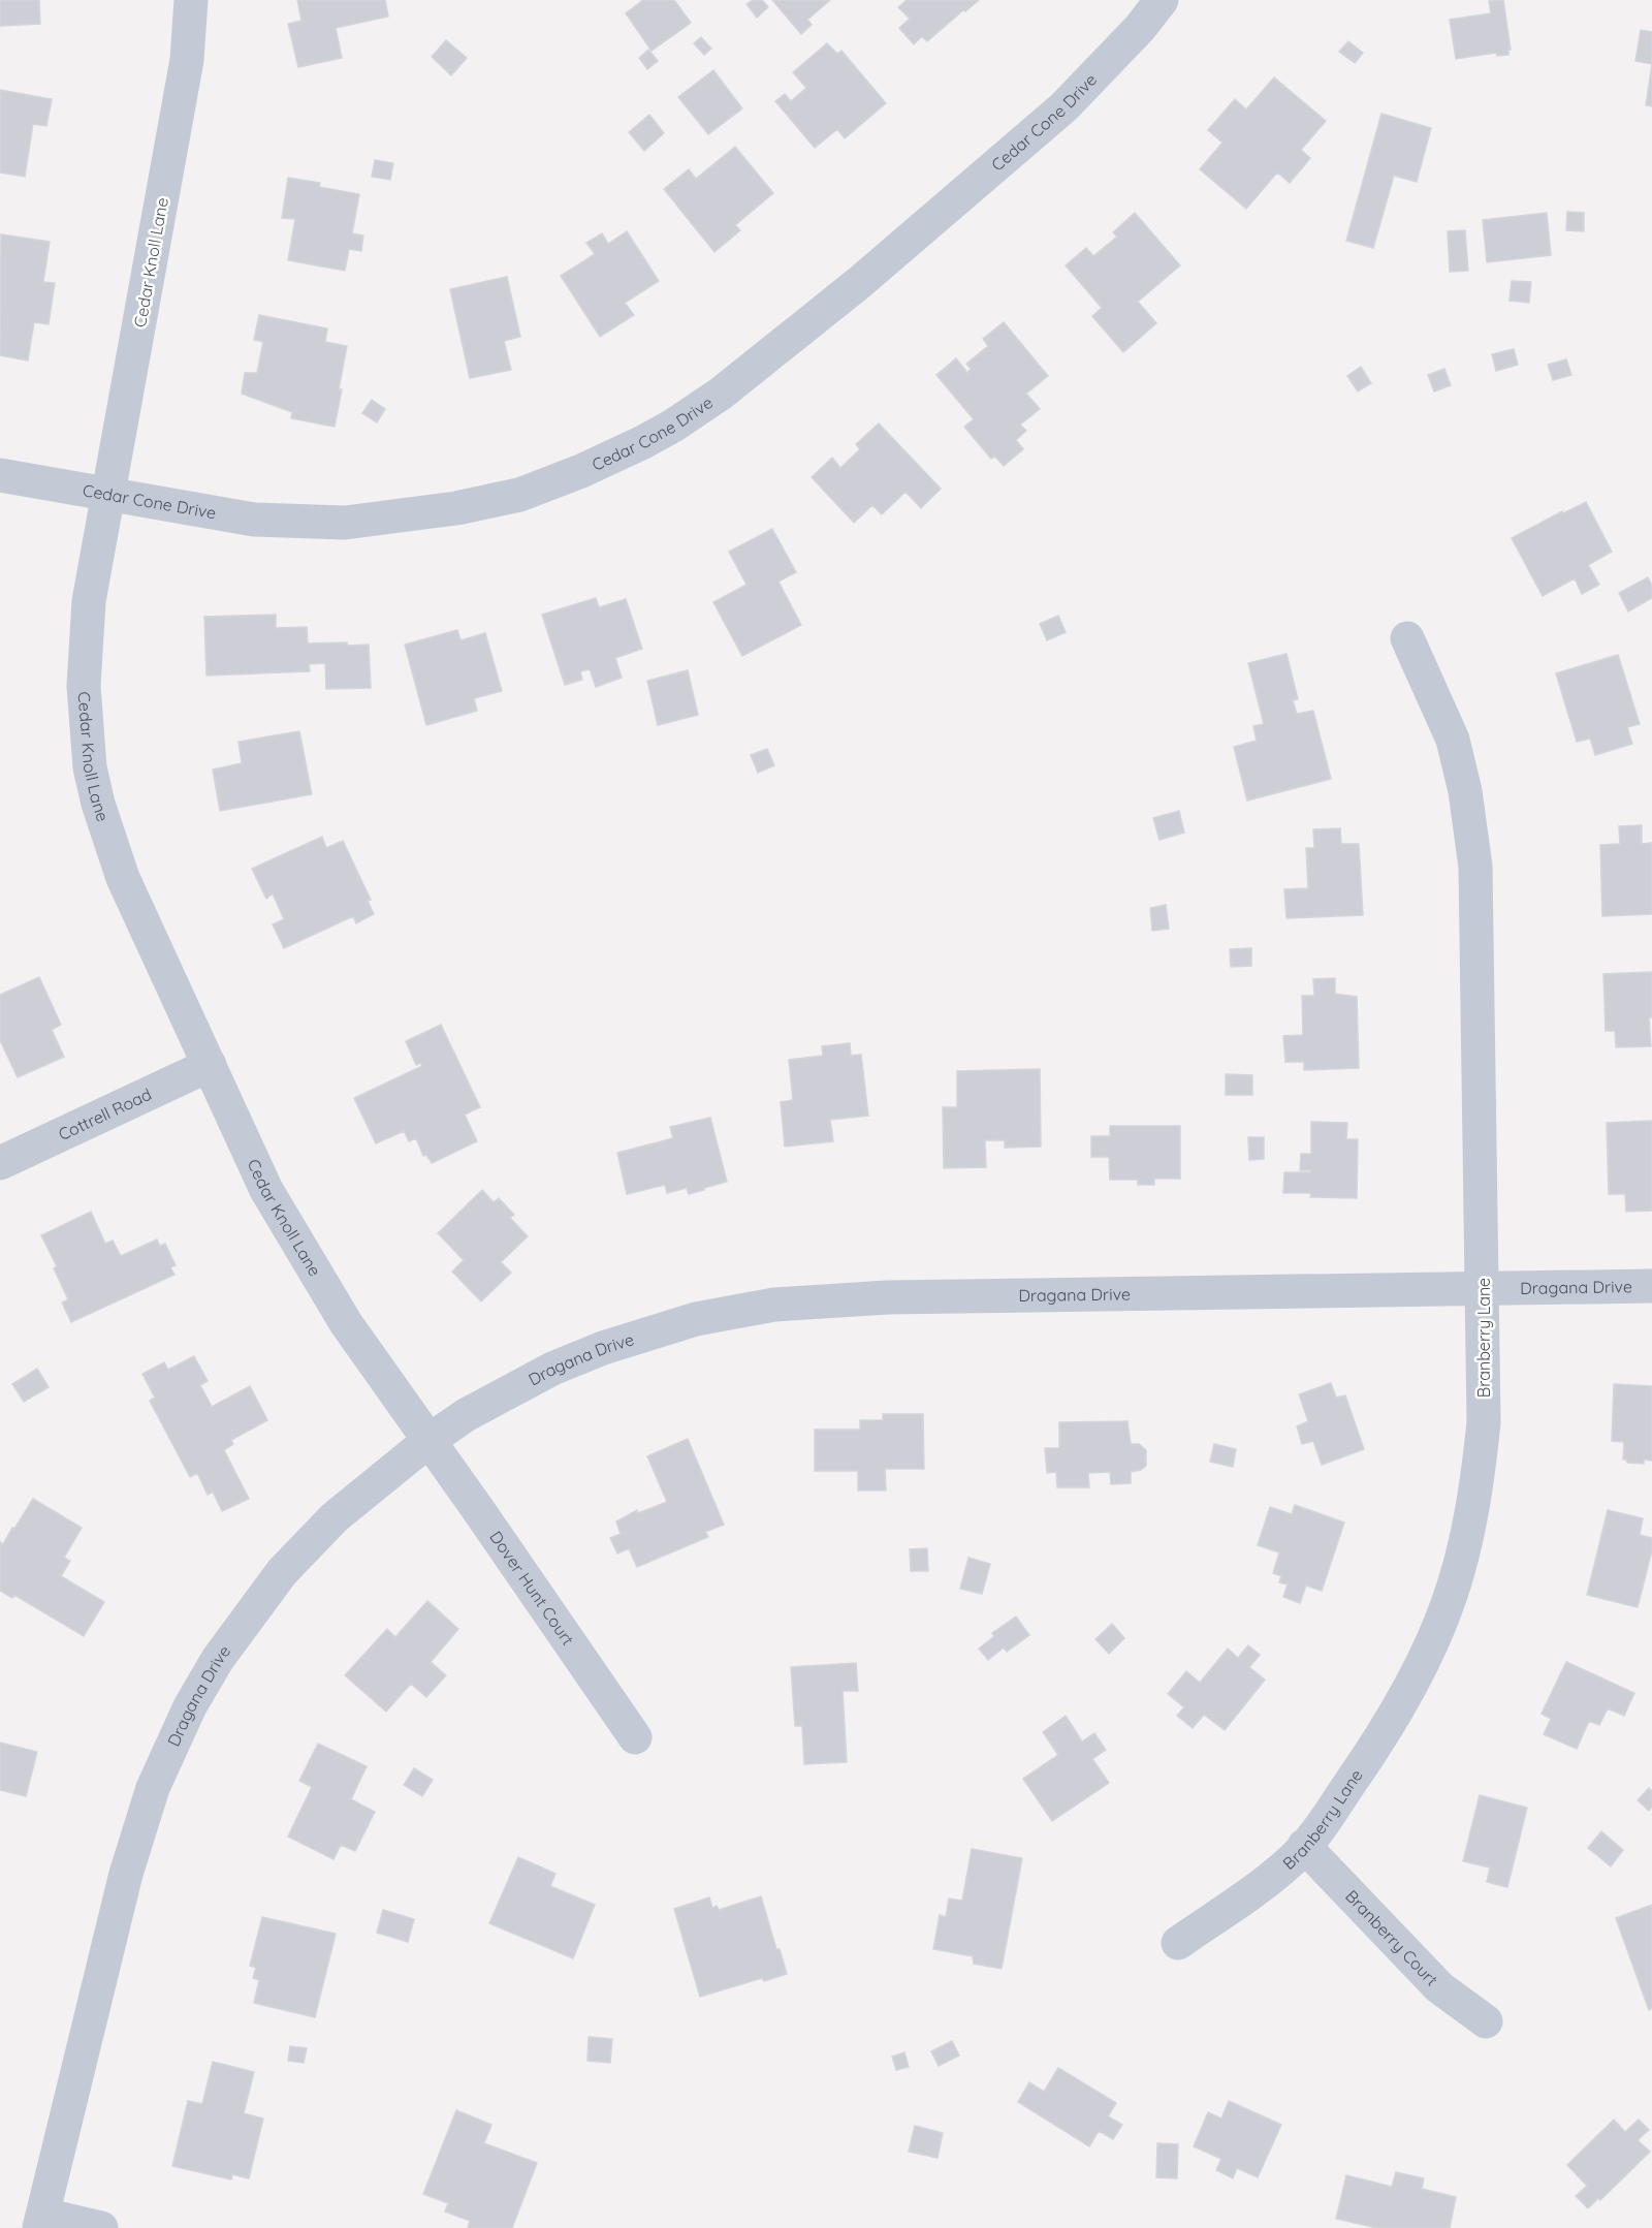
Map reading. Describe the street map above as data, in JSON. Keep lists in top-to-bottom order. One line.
{"streets":{"street":["Cedar Cone Drive","Cedar Knoll Lane","Cottrell Road","Dragana Drive","Branberry Lane","Dover Hunt Court","Branberry Court"]},"crossings":[["Cedar Cone Drive","Cedar Knoll Lane"],["Cedar Knoll Lane","Cottrell Road"],["Cedar Knoll Lane","Dragana Drive"],["Cedar Knoll Lane","Dover Hunt Court"],["Dragana Drive","Branberry Lane"],["Dragana Drive","Dover Hunt Court"],["Branberry Lane","Branberry Court"]]}
